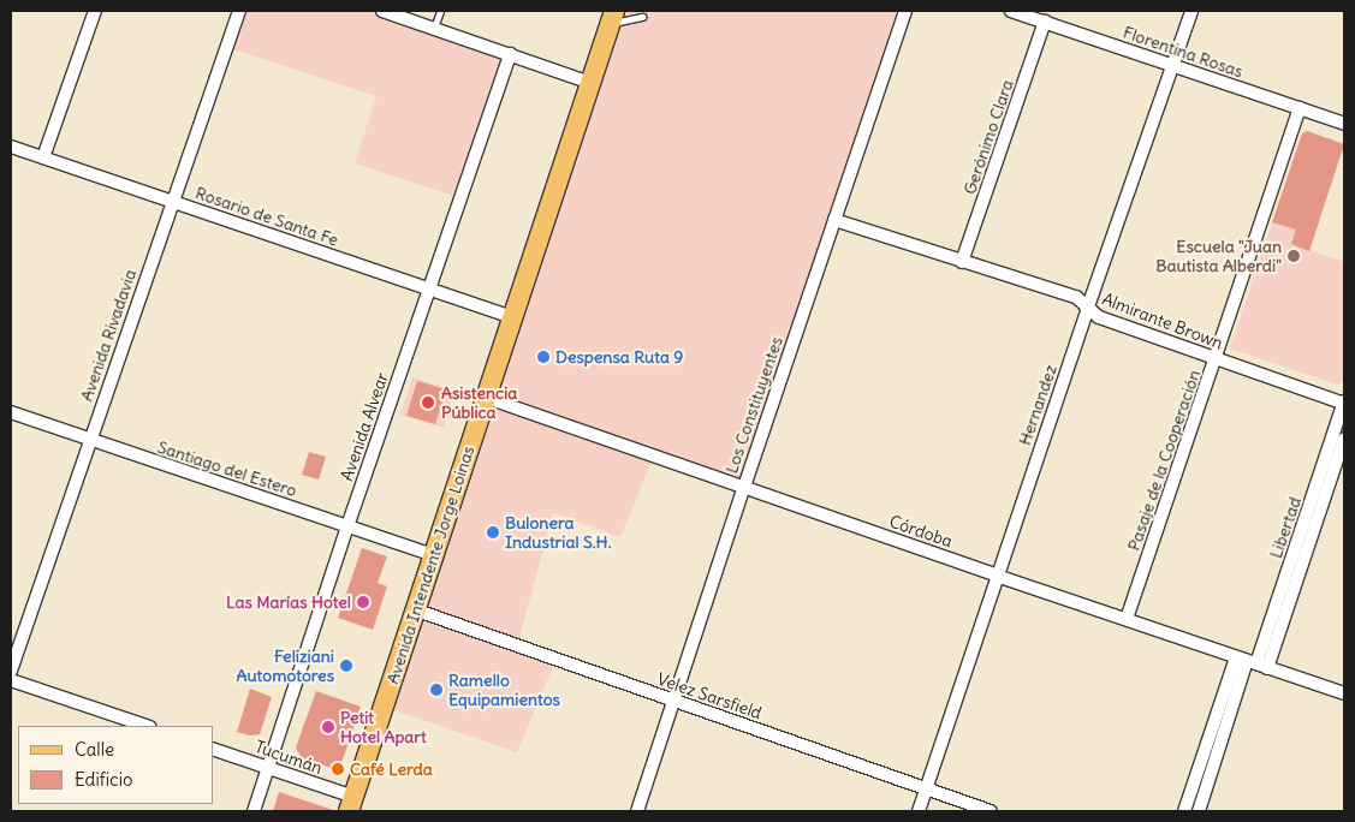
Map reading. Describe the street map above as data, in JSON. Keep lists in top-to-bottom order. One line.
{"streets":{"main road":["Avenida Intendente Jorge Loinas"],"street":["Florentina Rosas","Gerónimo Clara","Rosario de Santa Fe","Almirante Brown","Avenida Rivadavia","Los Constituyentes","Hernandez","Avenida Alvear","Pasaje de la Cooperación","Santiago del Estero","Libertad","Córdoba","Velez Sarsfield","Tucumán"]},"crossings":[["Florentina Rosas","Gerónimo Clara"],["Florentina Rosas","Hernandez"],["Florentina Rosas","Pasaje de la Cooperación"],["Gerónimo Clara","Almirante Brown"],["Rosario de Santa Fe","Avenida Rivadavia"],["Rosario de Santa Fe","Avenida Alvear"],["Rosario de Santa Fe","Avenida Intendente Jorge Loinas"],["Almirante Brown","Los Constituyentes"],["Almirante Brown","Hernandez"],["Almirante Brown","Pasaje de la Cooperación"],["Almirante Brown","Libertad"],["Avenida Rivadavia","Santiago del Estero"],["Los Constituyentes","Córdoba"],["Los Constituyentes","Velez Sarsfield"],["Hernandez","Córdoba"],["Hernandez","Velez Sarsfield"],["Avenida Alvear","Santiago del Estero"],["Avenida Alvear","Tucumán"],["Pasaje de la Cooperación","Córdoba"],["Santiago del Estero","Avenida Intendente Jorge Loinas"],["Libertad","Córdoba"],["Córdoba","Avenida Intendente Jorge Loinas"],["Avenida Intendente Jorge Loinas","Velez Sarsfield"],["Avenida Intendente Jorge Loinas","Tucumán"]],"places":["Escuela \"Juan Bautista Alberdi\"","Despensa Ruta 9","Asistencia Pública","Bulonera Industrial S.H.","Las Marías Hotel","Feliziani Automotores","Ramello Equipamientos","Petit Hotel Apart","Café Lerda"],"legend":["Calle","Edificio"]}
